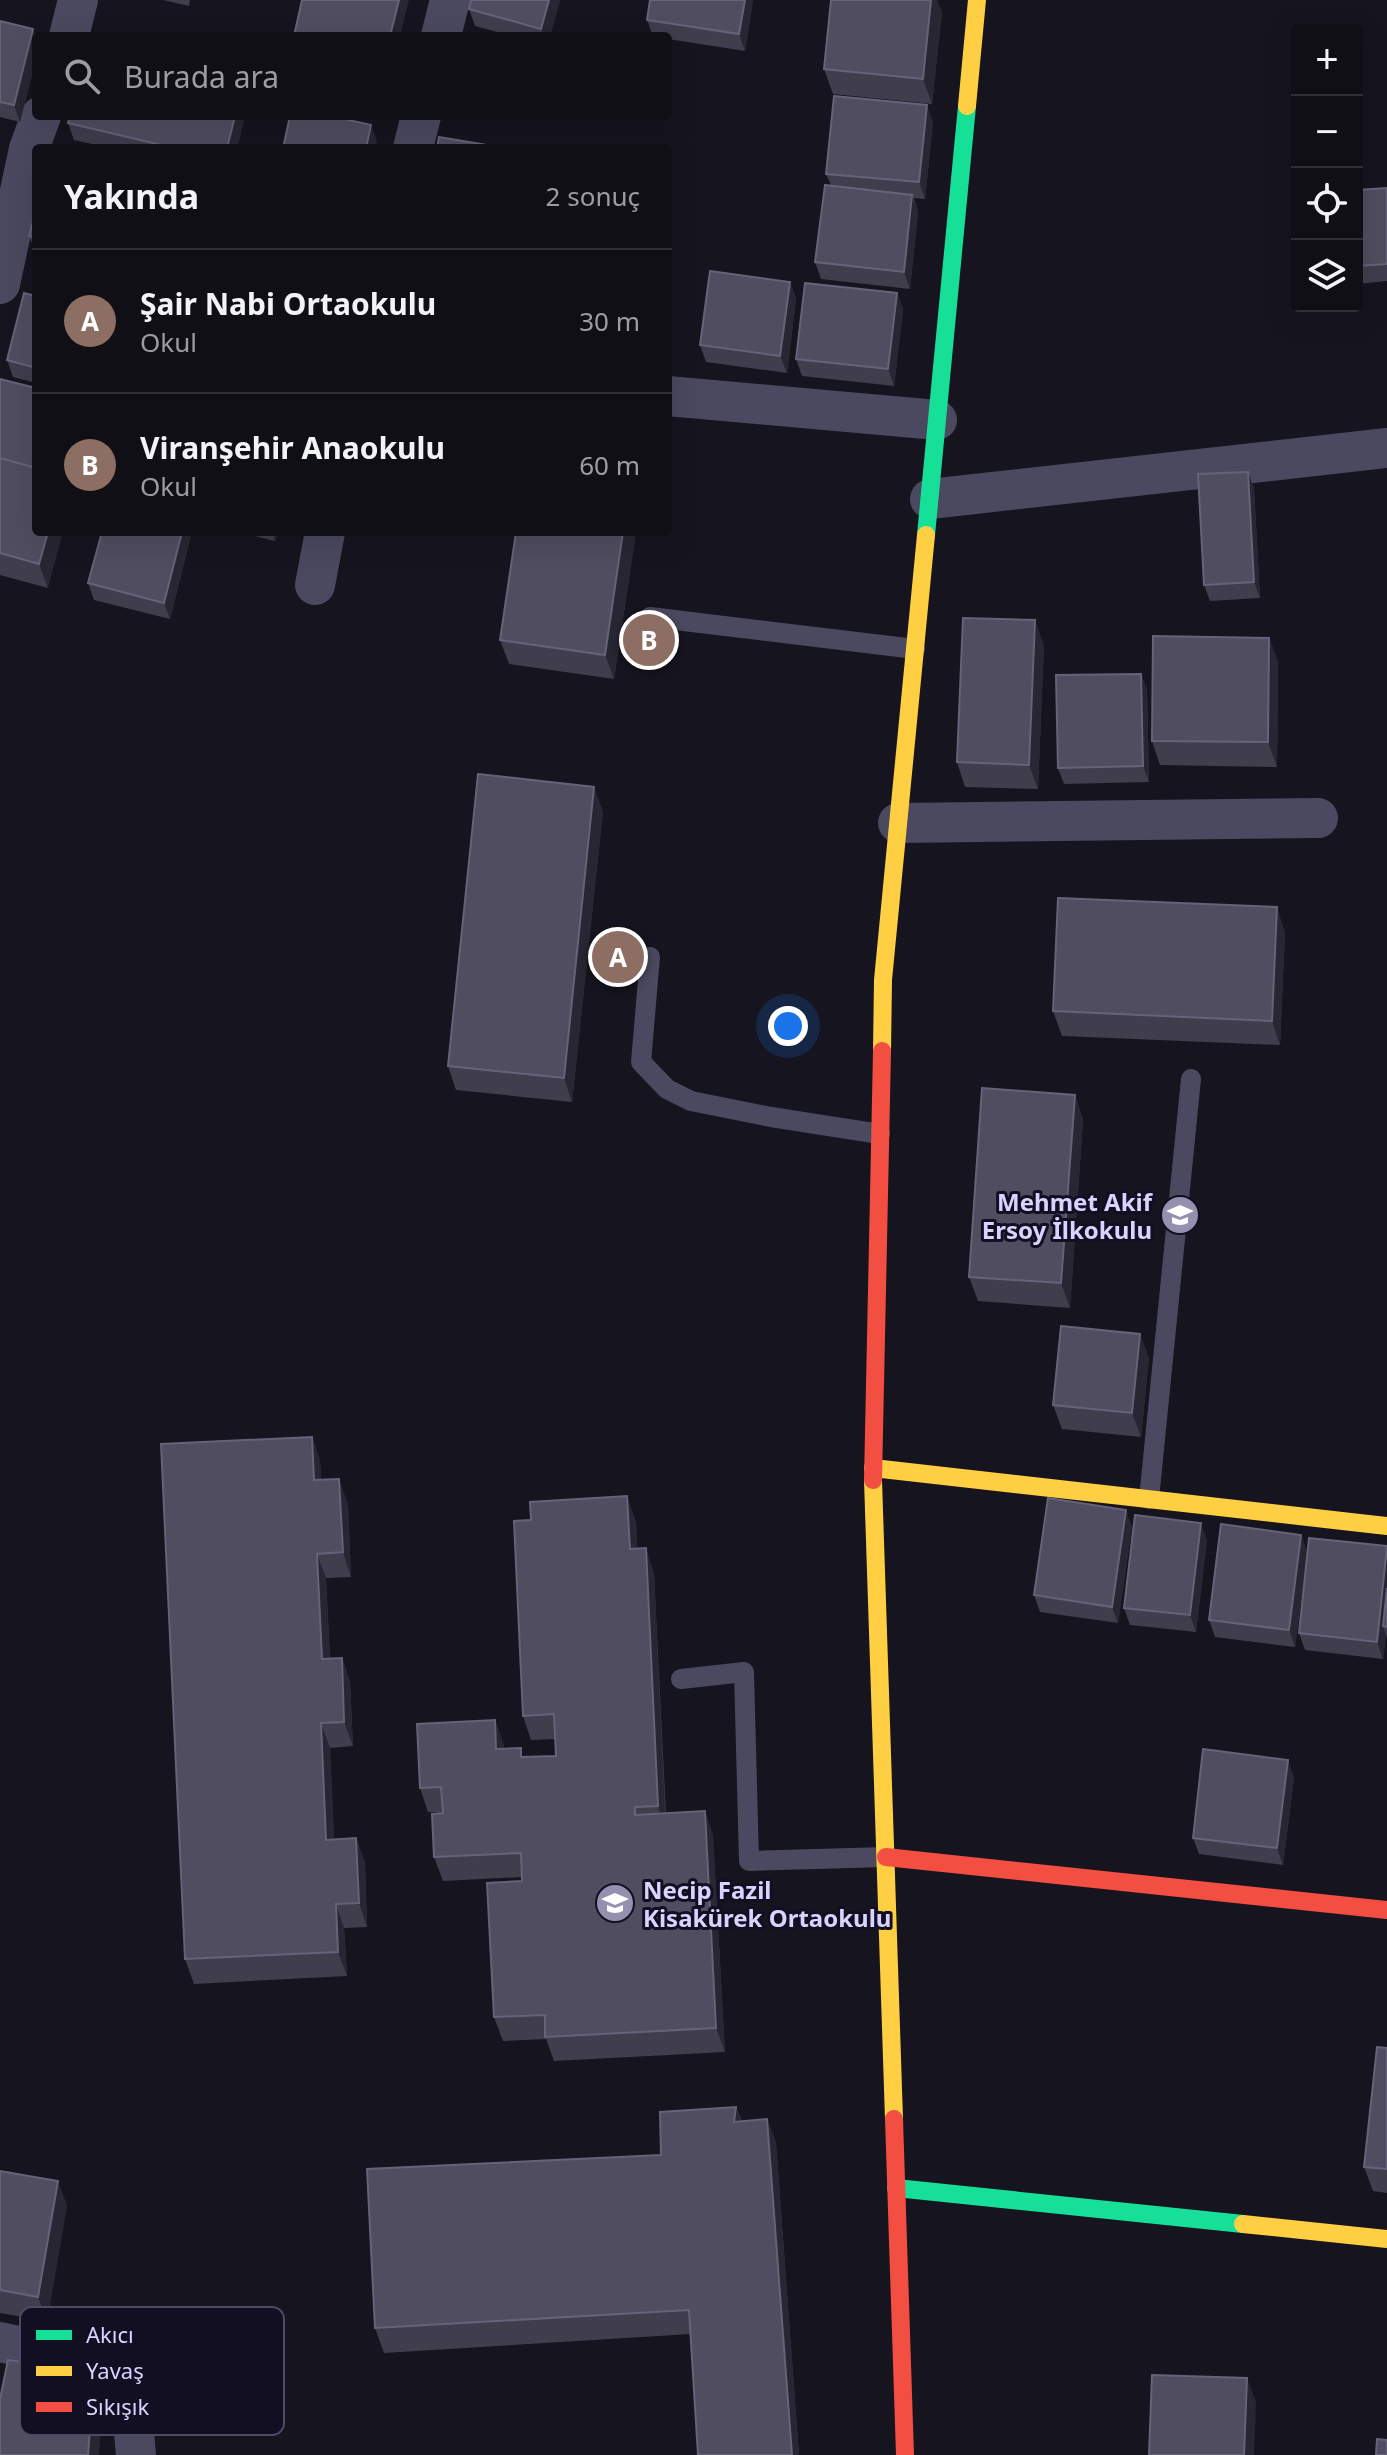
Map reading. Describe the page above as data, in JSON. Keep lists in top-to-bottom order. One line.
{"places":{"school or university":["Mehmet Akif Ersoy İlkokulu","Necip Fazil Kisakürek Ortaokulu"]},"legend":["Akıcı","Yavaş","Sıkışık"],"page":{"map_buttons":["+","−"],"search":"Burada ara","heading":["Yakında","2 sonuç"],"list":[{"mark":"A","name":"Şair Nabi Ortaokulu","note":"Okul","value":"30 m"},{"mark":"B","name":"Viranşehir Anaokulu","note":"Okul","value":"60 m"}],"pins":["B","A"]}}
